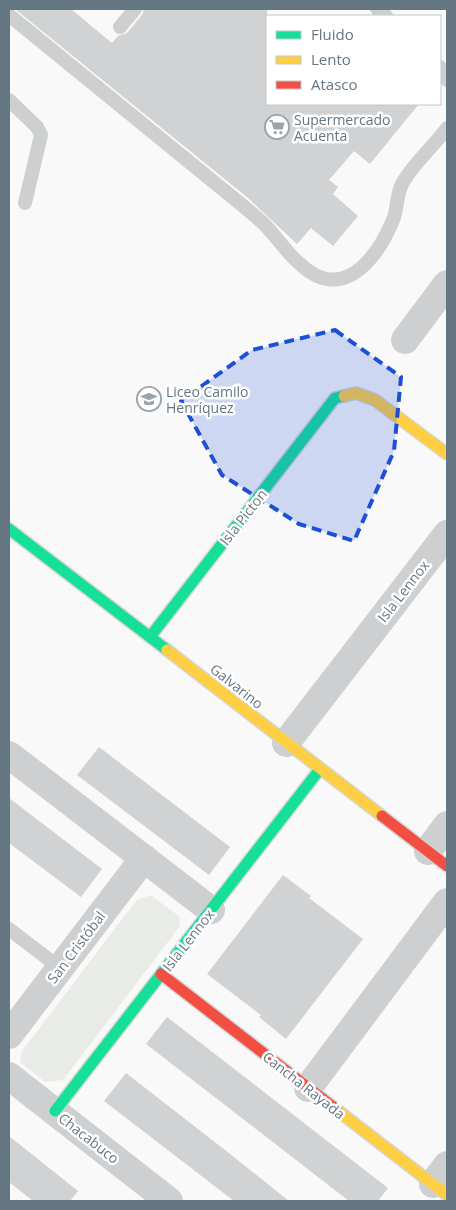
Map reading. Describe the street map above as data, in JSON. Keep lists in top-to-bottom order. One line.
{"streets":{"street":["Isla Picton","Isla Lennox","Galvarino","San Cristóbal","Cancha Rayada","Chacabuco"]},"crossings":[["Isla Picton","Galvarino"],["Isla Lennox","Galvarino"],["Isla Lennox","Cancha Rayada"],["Isla Lennox","Chacabuco"]],"places":{"supermarket":["Supermercado Acuenta"],"school or university":["Liceo Camilo Henríquez"]},"legend":["Fluido","Lento","Atasco"]}
